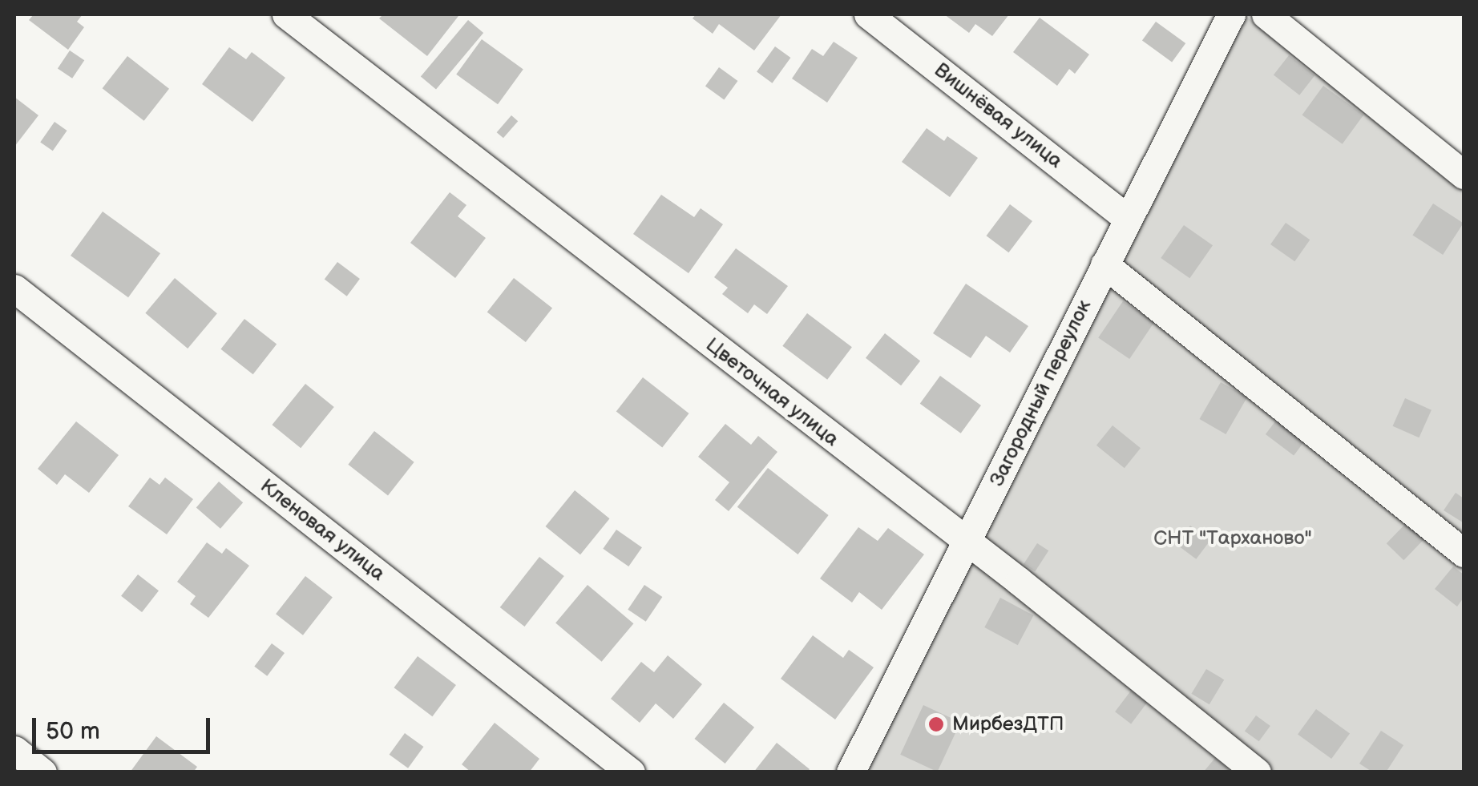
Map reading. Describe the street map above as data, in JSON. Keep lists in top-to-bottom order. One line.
{"streets":{"street":["Вишнёвая улица","Цветочная улица","Загородный переулок","Кленовая улица"]},"crossings":[["Вишнёвая улица","Загородный переулок"],["Цветочная улица","Загородный переулок"]],"parks":["СНТ \"Тарханово\""],"places":["МирбезДТП"],"scale_bar":"50 m"}
